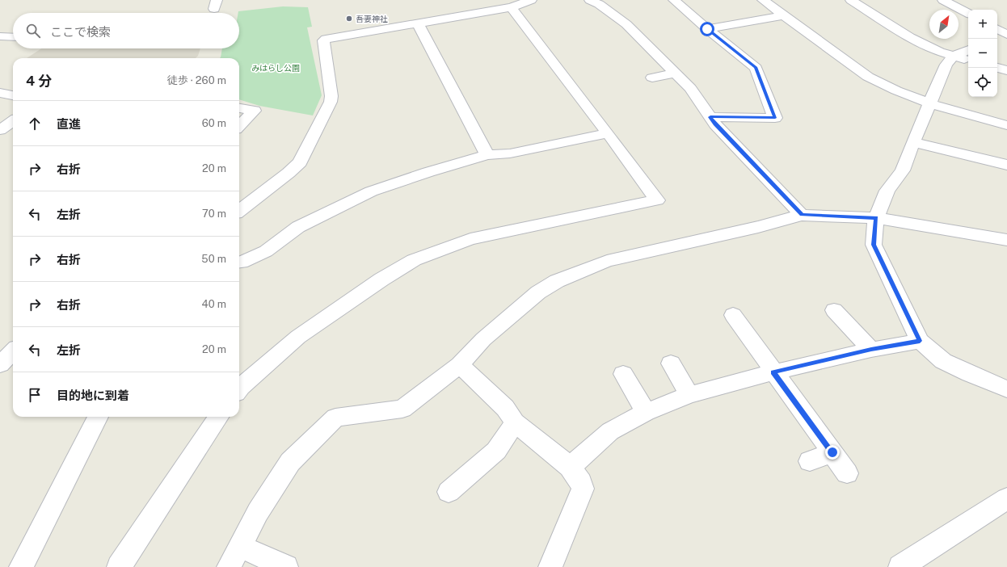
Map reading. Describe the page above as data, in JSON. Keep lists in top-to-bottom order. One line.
{"parks":["みはらし公園"],"places":["吾妻神社"],"north":"top right","page":{"map_buttons":["+","−"],"search":"ここで検索","heading":["4 分","徒歩 · 260 m"],"list":[["直進","60 m"],["右折","20 m"],["左折","70 m"],["右折","50 m"],["右折","40 m"],["左折","20 m"],"目的地に到着"]}}
